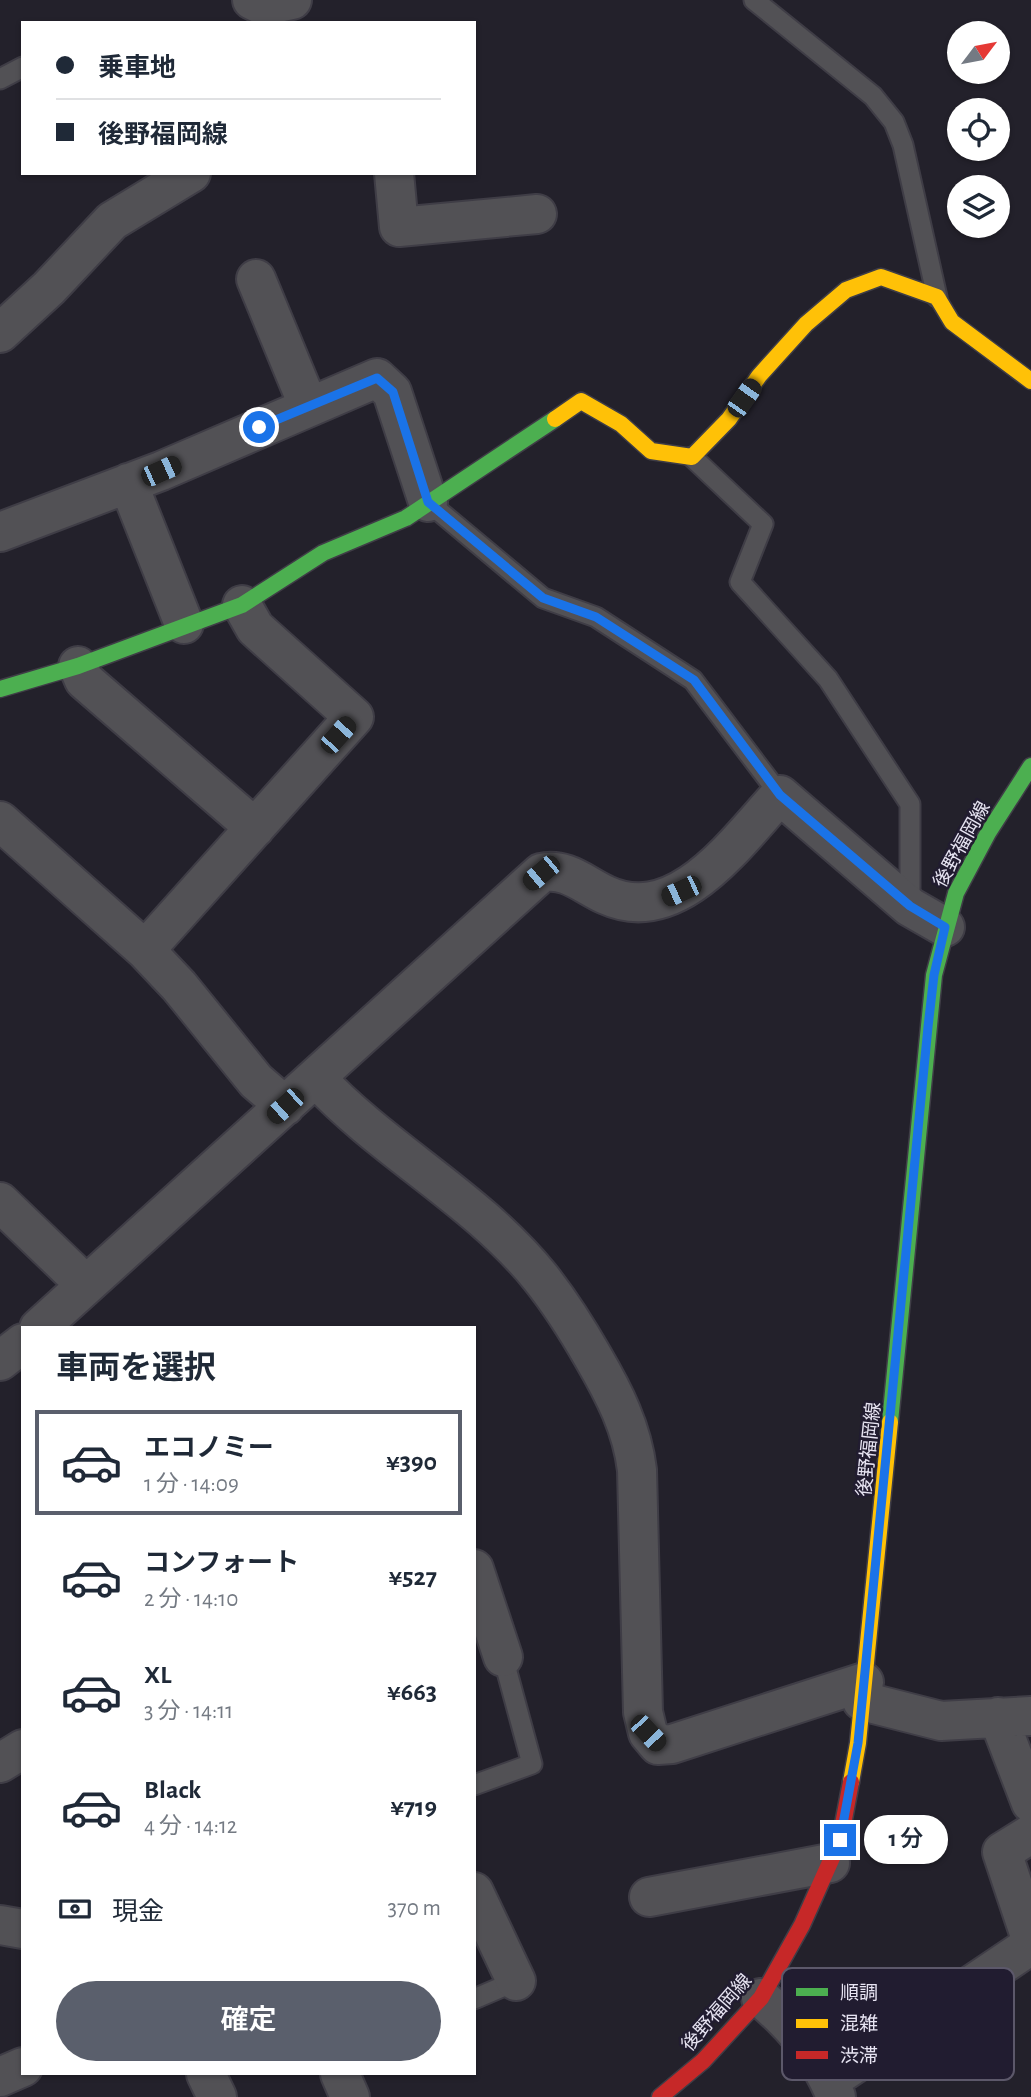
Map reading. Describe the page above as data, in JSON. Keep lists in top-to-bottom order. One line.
{"streets":{"main road":["後野福岡線"]},"legend":["順調","混雑","渋滞"],"north":"top right","page":{"banner":["乗車地","後野福岡線"],"heading":"車両を選択","list":[{"name":"エコノミー","note":"1 分 · 14:09","value":"¥390"},{"name":"コンフォート","note":"2 分 · 14:10","value":"¥527"},{"name":"XL","note":"3 分 · 14:11","value":"¥663"},{"name":"Black","note":"4 分 · 14:12","value":"¥719"}],"bubble":"1 分","pay":["現金","370 m"],"buttons":"確定"}}
